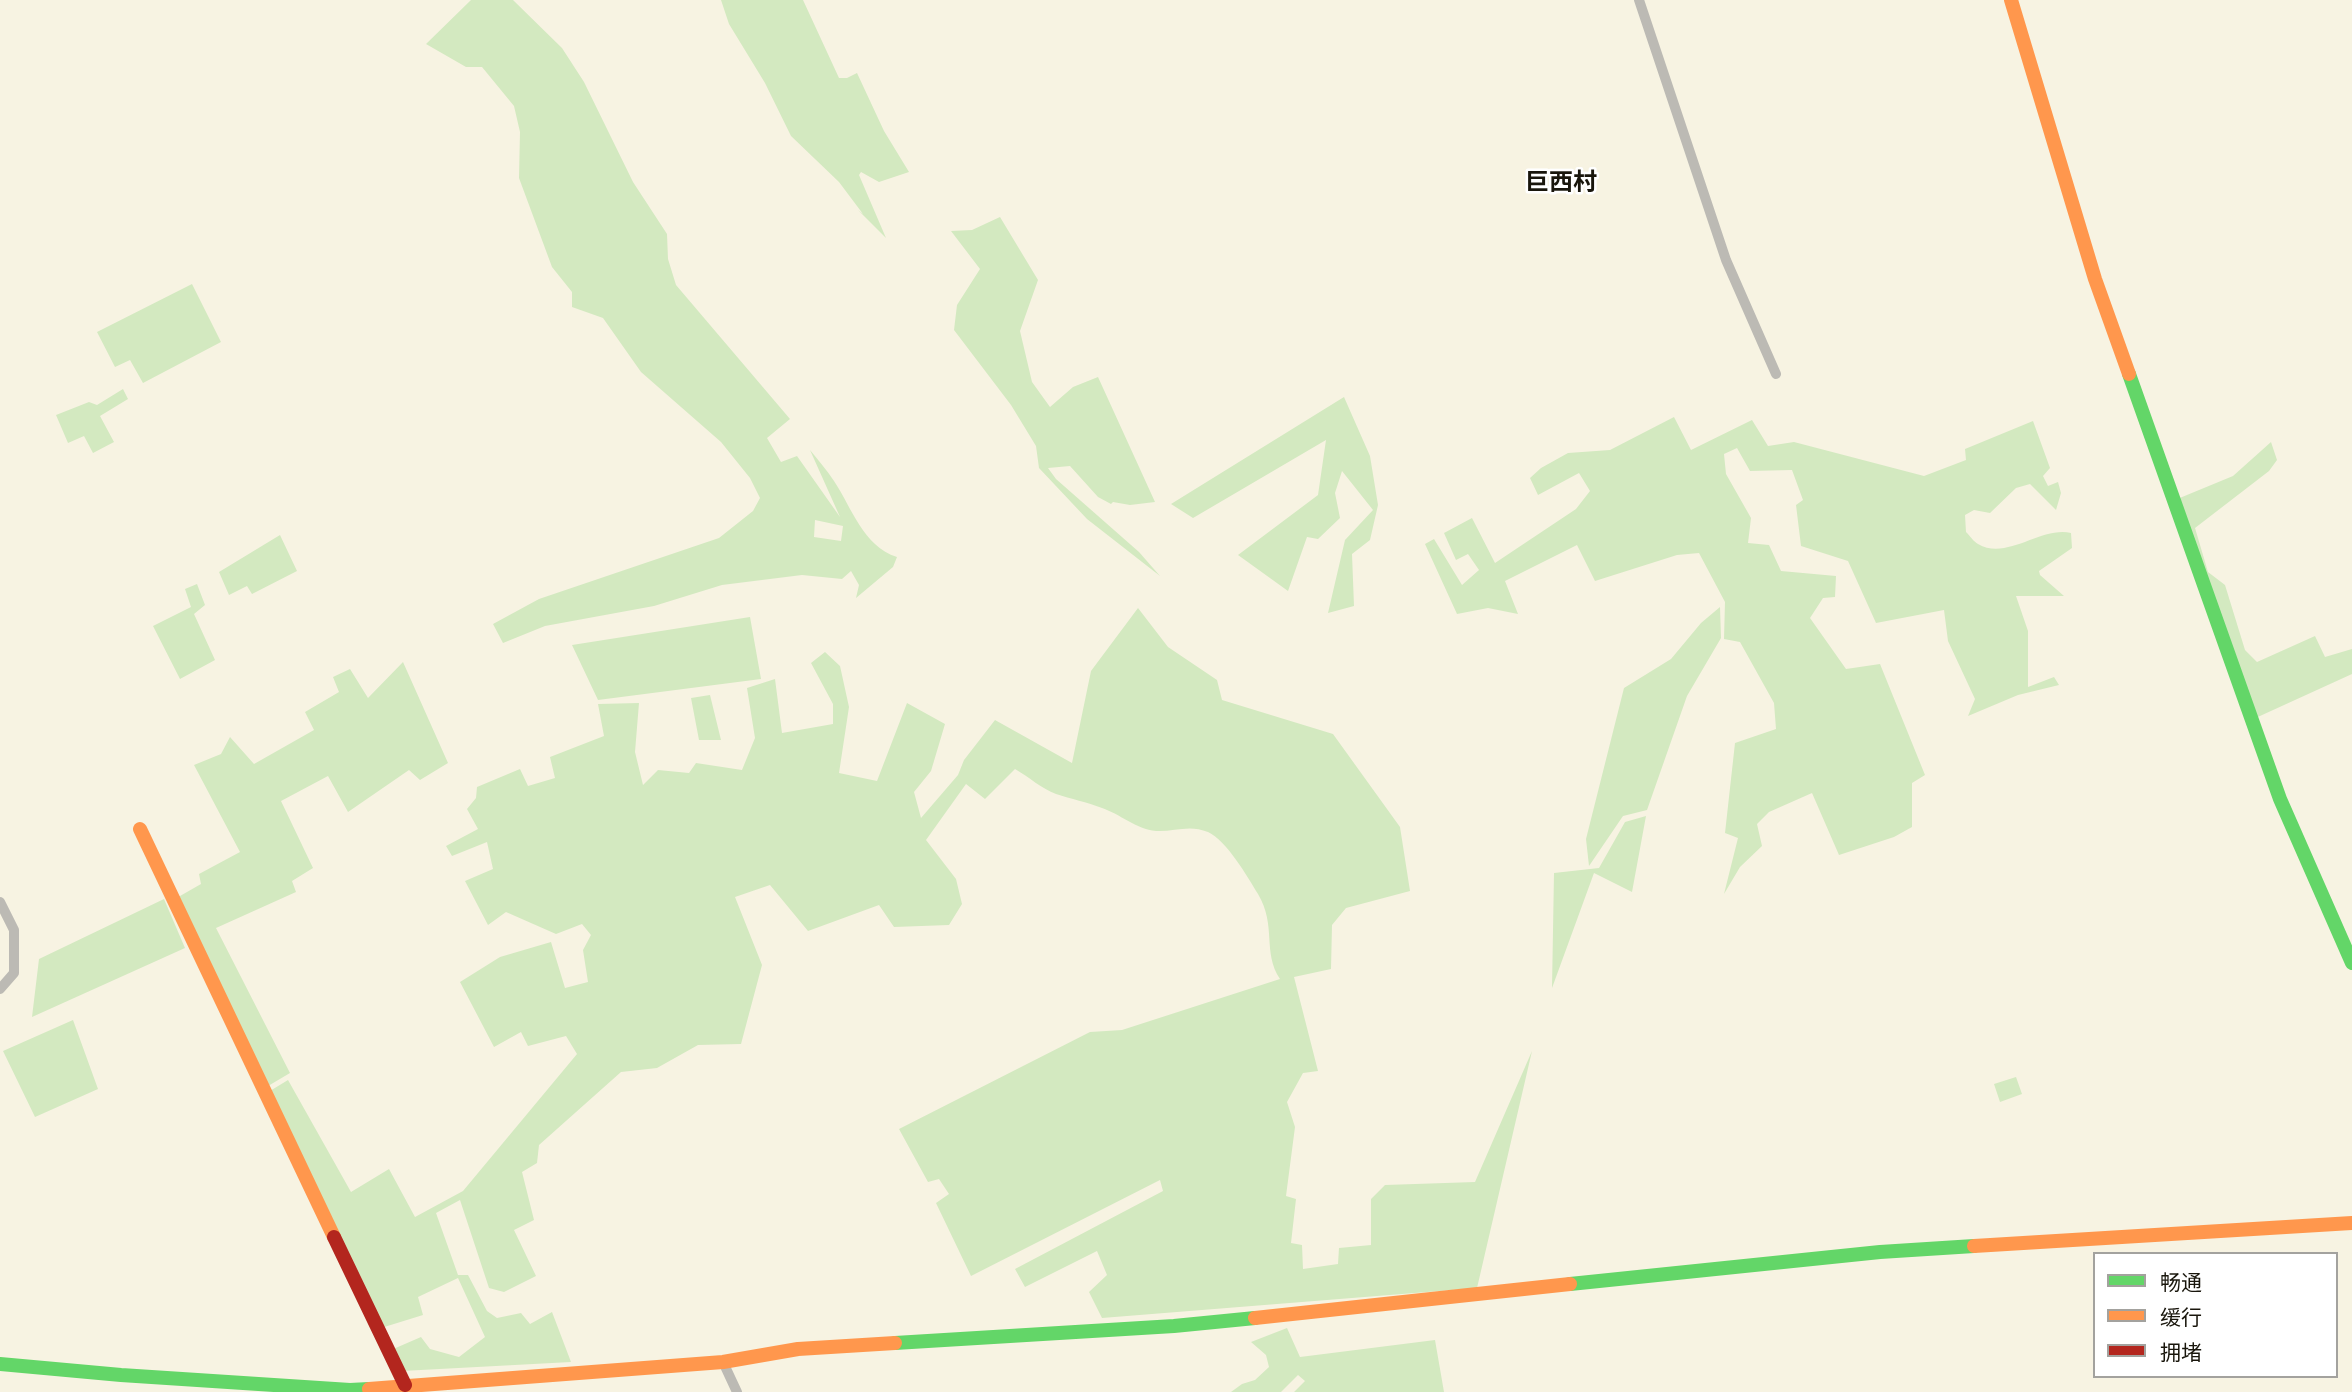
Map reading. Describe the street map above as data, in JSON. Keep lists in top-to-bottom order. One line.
{"districts":["巨西村"],"legend":["畅通","缓行","拥堵"]}
